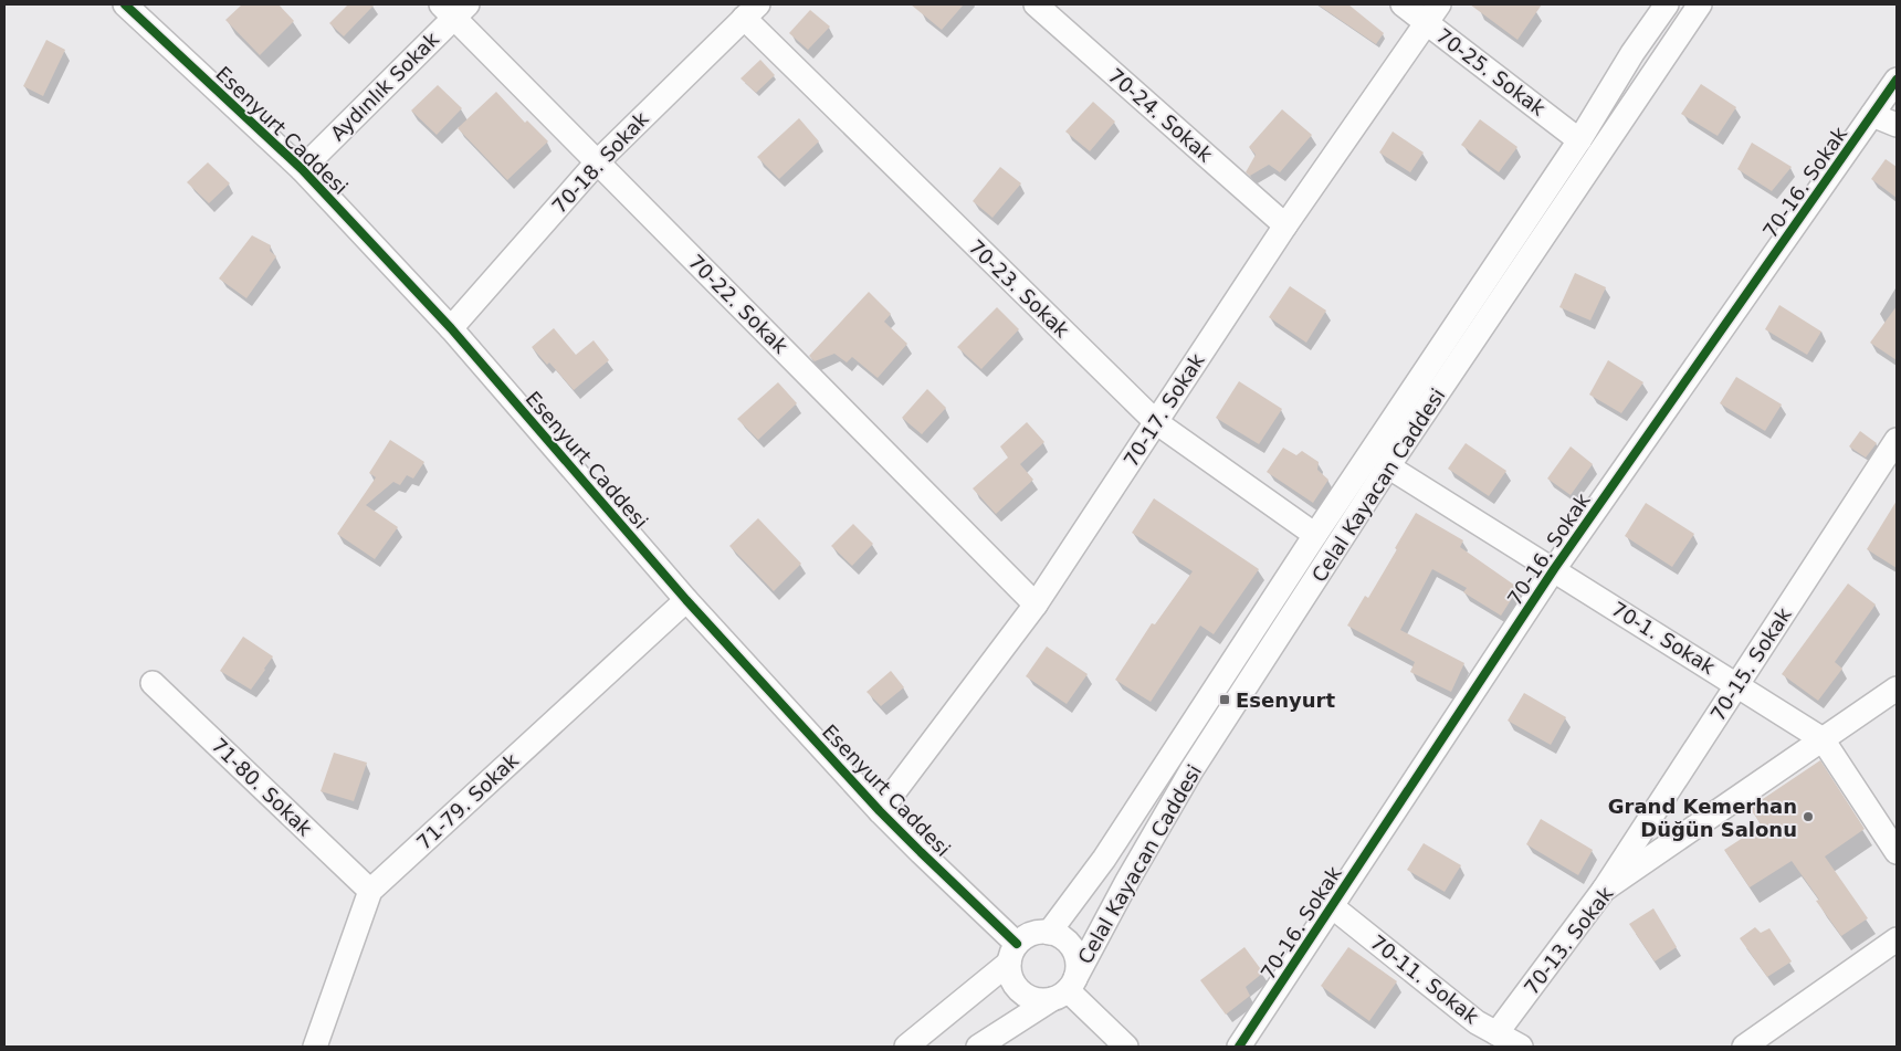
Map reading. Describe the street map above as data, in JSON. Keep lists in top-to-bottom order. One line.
{"streets":{"street":["70-25. Sokak","Aydınlık Sokak","70-24. Sokak","Esenyurt Caddesi","70-18. Sokak","70-16. Sokak","70-23. Sokak","70-22. Sokak","70-17. Sokak","Celal Kayacan Caddesi","70-1. Sokak","70-15. Sokak","71-80. Sokak","71-79. Sokak","70-13. Sokak","70-11. Sokak"]},"crossings":[["70-25. Sokak","70-17. Sokak"],["70-25. Sokak","Celal Kayacan Caddesi"],["Aydınlık Sokak","Esenyurt Caddesi"],["Aydınlık Sokak","70-22. Sokak"],["70-24. Sokak","70-17. Sokak"],["Esenyurt Caddesi","70-18. Sokak"],["Esenyurt Caddesi","70-17. Sokak"],["Esenyurt Caddesi","Celal Kayacan Caddesi"],["Esenyurt Caddesi","71-79. Sokak"],["70-18. Sokak","70-23. Sokak"],["70-18. Sokak","70-22. Sokak"],["70-16. Sokak","70-1. Sokak"],["70-16. Sokak","70-11. Sokak"],["70-23. Sokak","70-17. Sokak"],["70-23. Sokak","Celal Kayacan Caddesi"],["70-22. Sokak","70-17. Sokak"],["Celal Kayacan Caddesi","70-1. Sokak"],["70-1. Sokak","70-15. Sokak"],["70-1. Sokak","70-13. Sokak"],["70-15. Sokak","70-13. Sokak"],["71-80. Sokak","71-79. Sokak"],["70-13. Sokak","70-11. Sokak"]],"places":{"transit":["Esenyurt"],"other":["Grand Kemerhan Düğün Salonu"]}}
